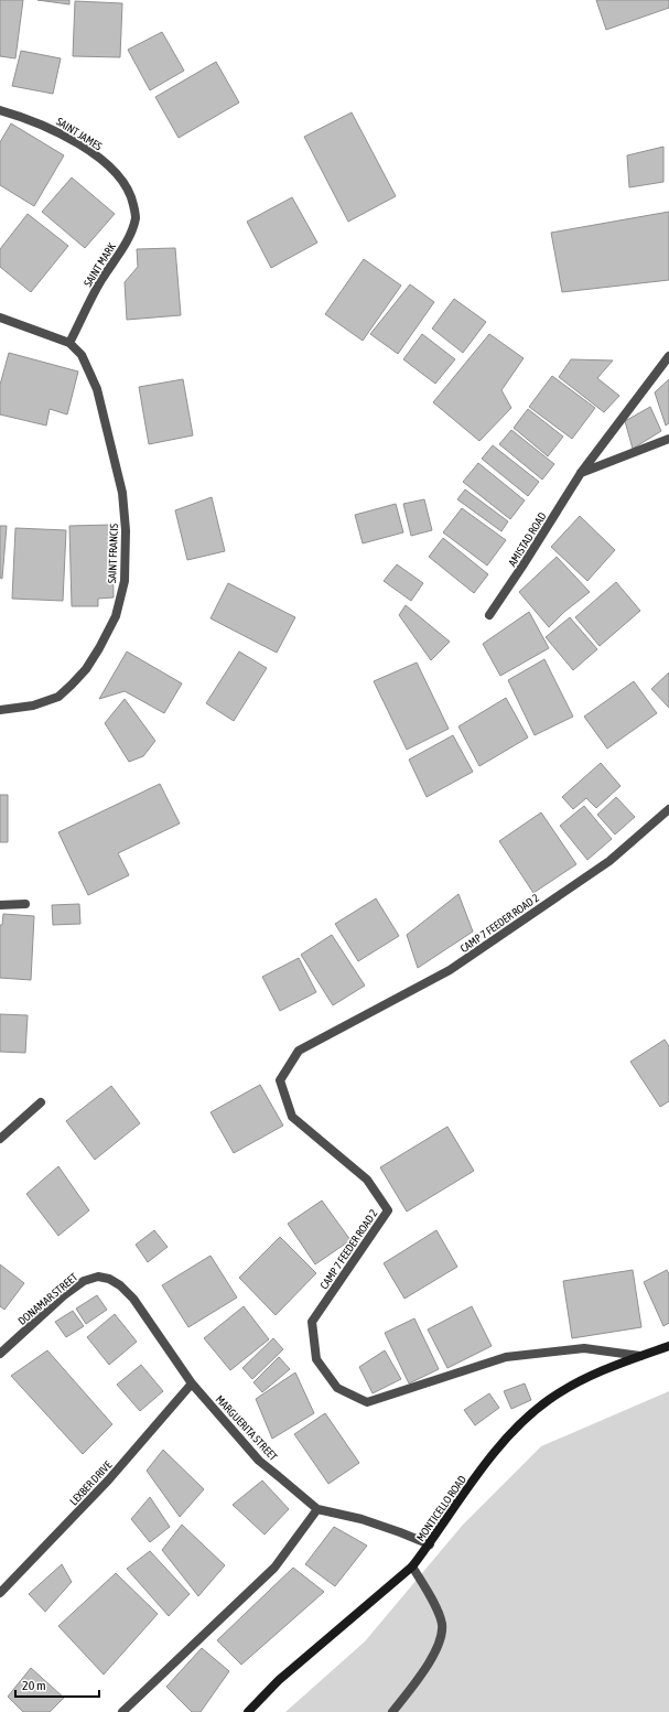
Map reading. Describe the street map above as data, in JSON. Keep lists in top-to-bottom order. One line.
{"streets":{"main road":["MONTICELLO ROAD"],"street":["SAINT JAMES","SAINT MARK","AMISTAD ROAD","SAINT FRANCIS","CAMP 7 FEEDER ROAD 2","DONAMAR STREET","MARGUERITA STREET","LEXBER DRIVE"]},"crossings":[["SAINT JAMES","SAINT MARK"],["SAINT MARK","SAINT FRANCIS"],["CAMP 7 FEEDER ROAD 2","MONTICELLO ROAD"],["DONAMAR STREET","MARGUERITA STREET"],["MARGUERITA STREET","LEXBER DRIVE"],["MARGUERITA STREET","MONTICELLO ROAD"]],"scale_bar":"20 m"}
